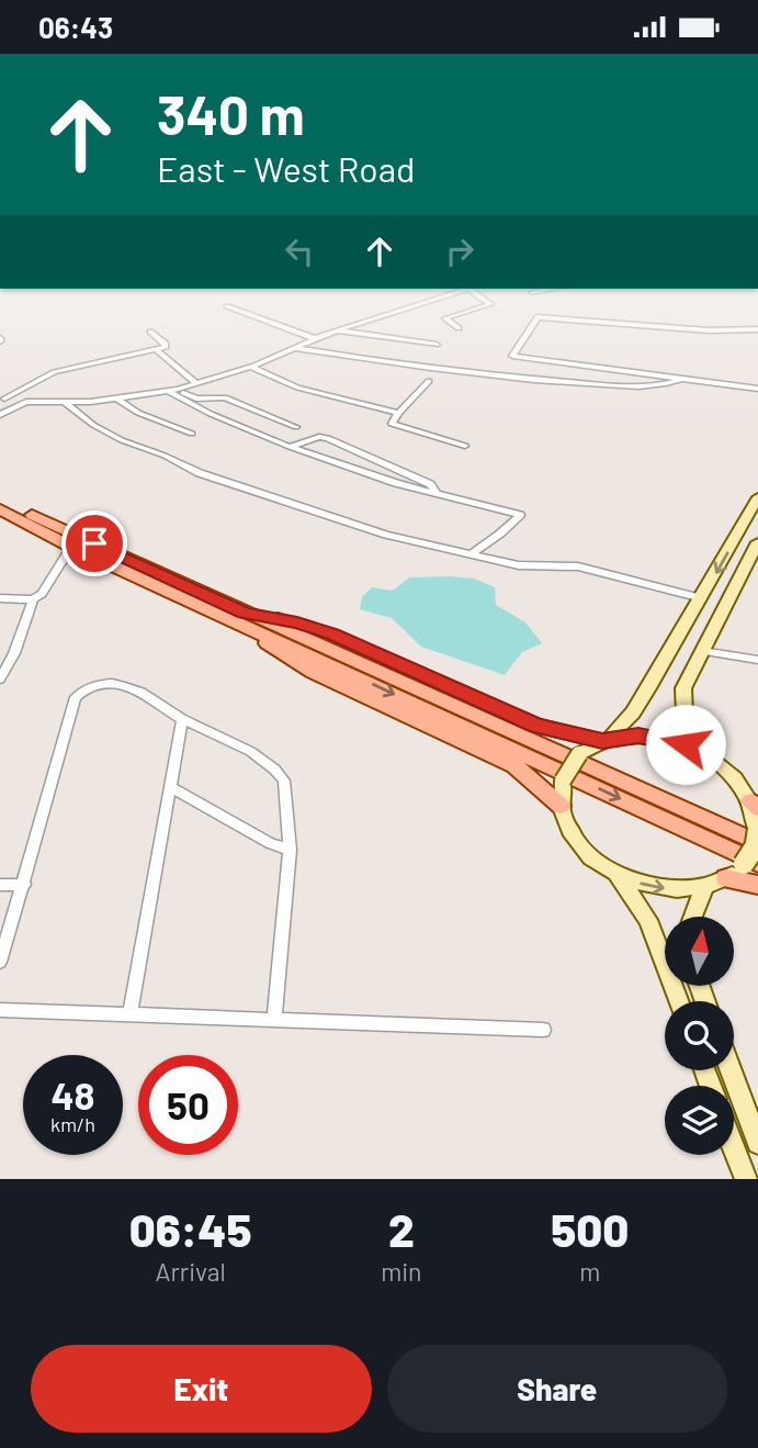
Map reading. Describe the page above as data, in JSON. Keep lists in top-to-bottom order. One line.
{"north":"top","page":{"status":"06:43","turn":["340 m","East - West Road"],"speed":"48 km/h","limit":"50","eta":["06:45","Arrival","2","min","500","m"],"buttons":["Exit","Share"]}}
